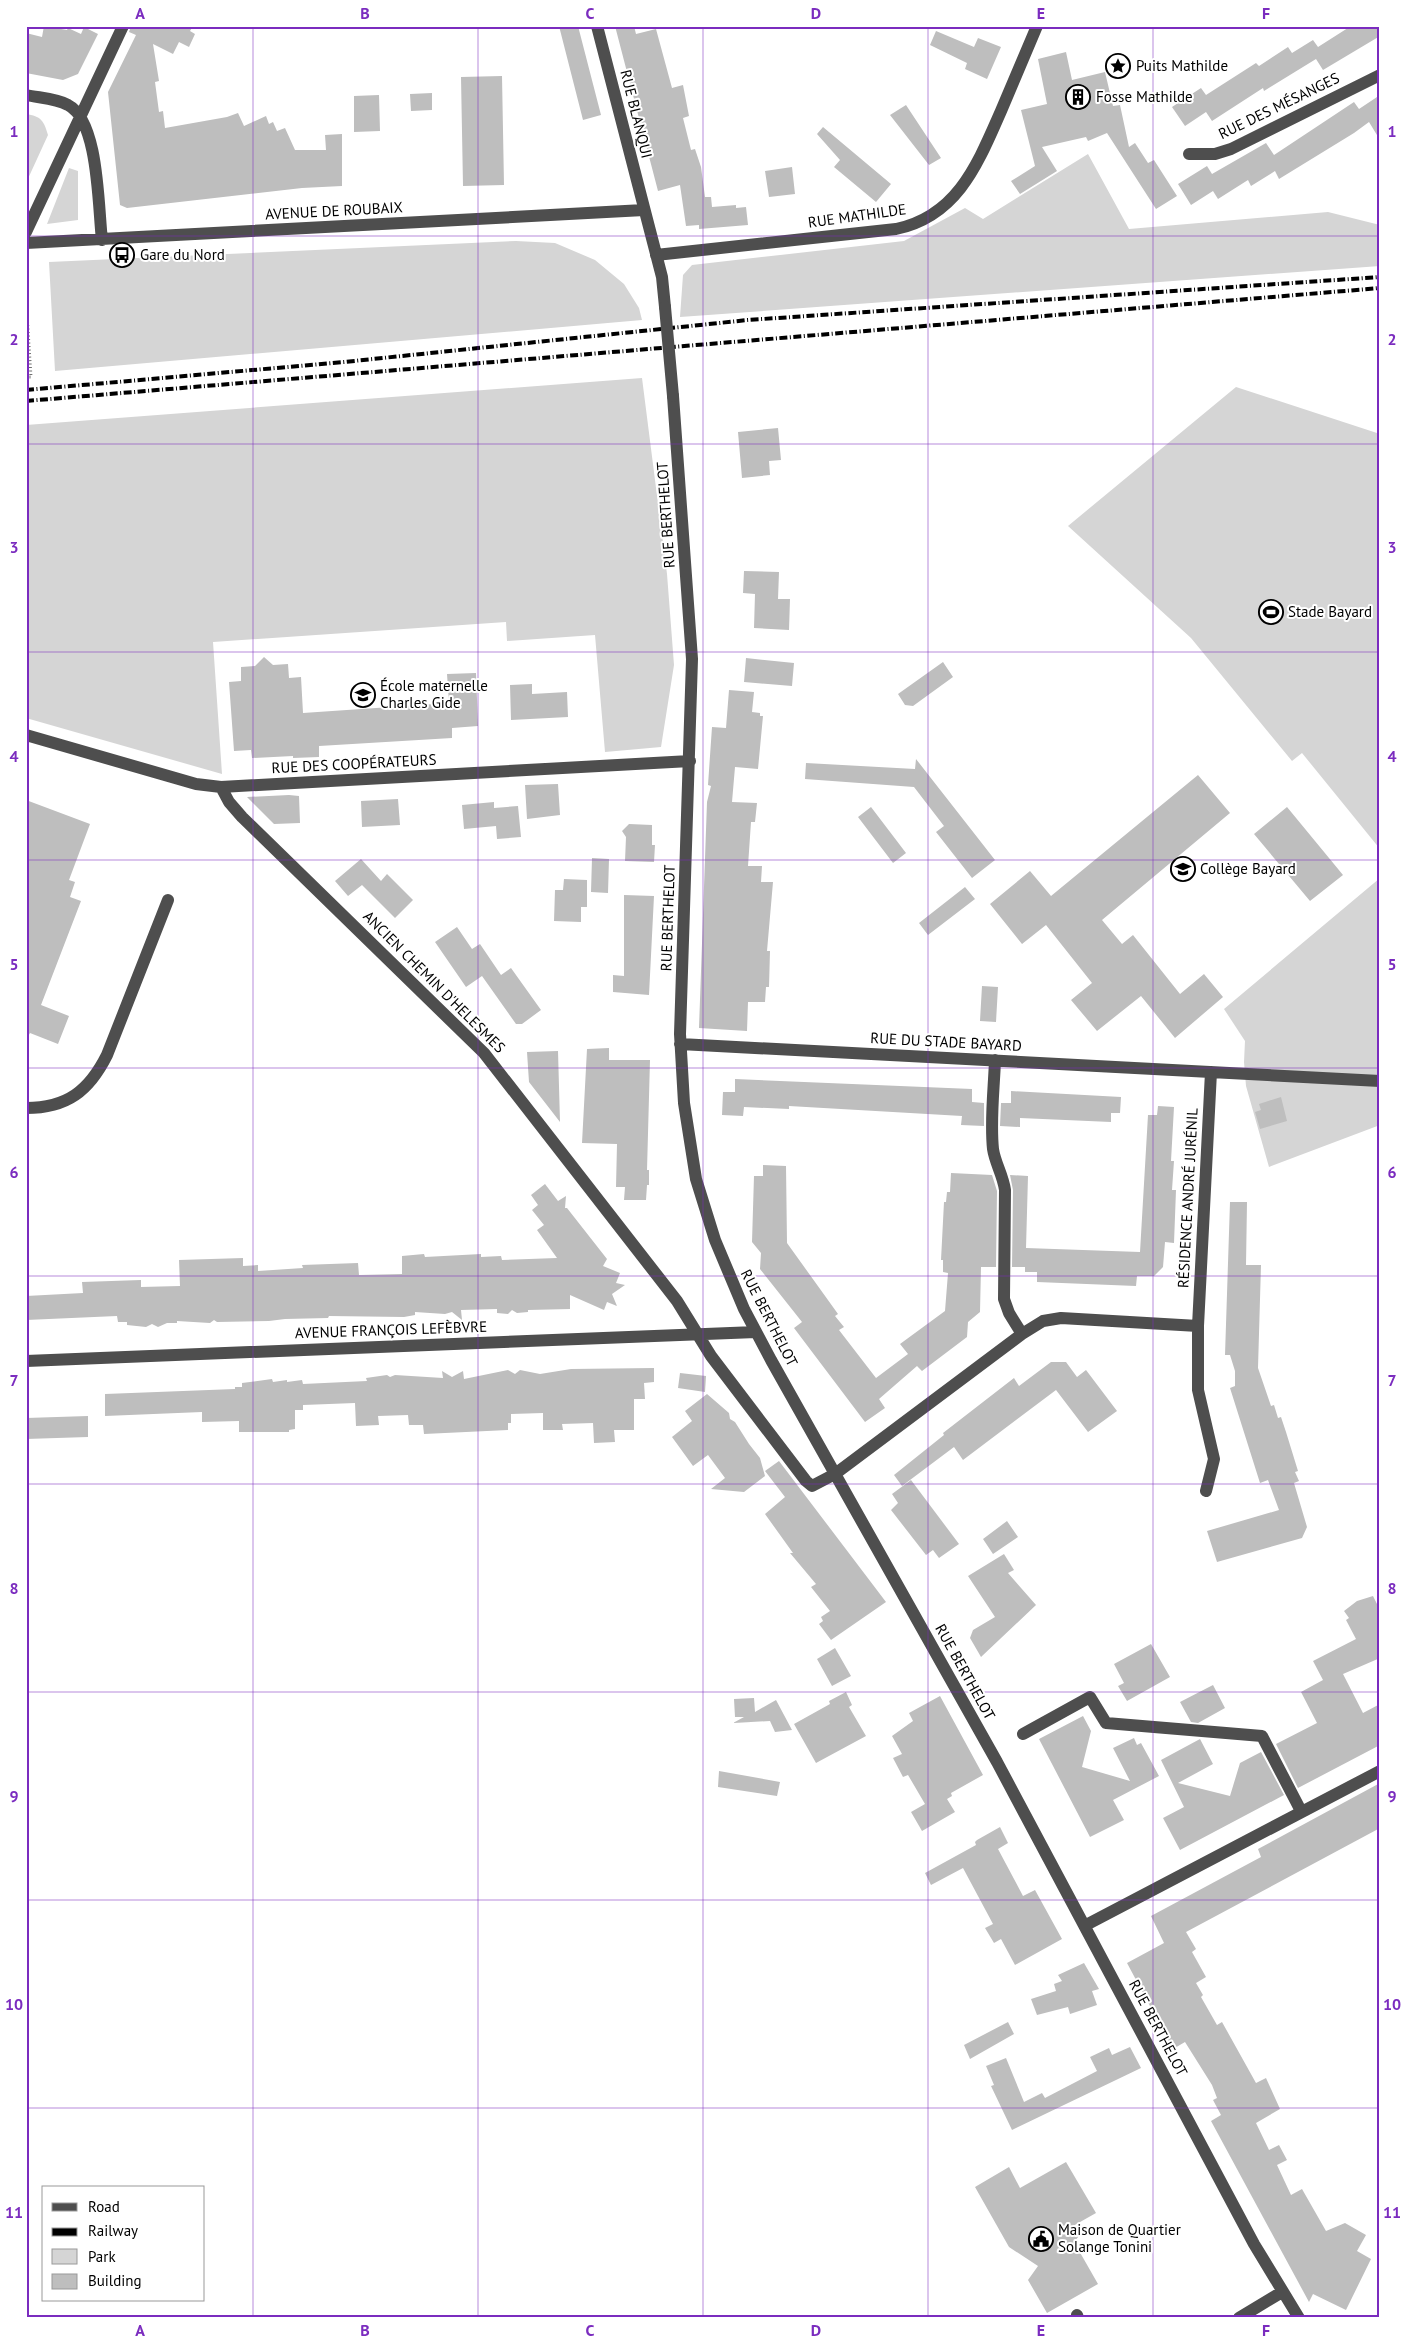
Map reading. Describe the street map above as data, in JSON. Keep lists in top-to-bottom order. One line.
{"streets":{"street":["RUE DES MÉSANGES","RUE BLANQUI","AVENUE DE ROUBAIX","RUE MATHILDE","RUE BERTHELOT","RUE DES COOPÉRATEURS","ANCIEN CHEMIN D'HELESMES","RUE DU STADE BAYARD","RÉSIDENCE ANDRÉ JURÉNIL","AVENUE FRANÇOIS LEFÈBVRE"]},"crossings":[["RUE BLANQUI","AVENUE DE ROUBAIX"],["RUE BLANQUI","RUE BERTHELOT"],["AVENUE DE ROUBAIX","RUE BERTHELOT"],["RUE MATHILDE","RUE BERTHELOT"],["RUE BERTHELOT","RUE DES COOPÉRATEURS"],["RUE BERTHELOT","ANCIEN CHEMIN D'HELESMES"],["RUE BERTHELOT","RUE DU STADE BAYARD"],["RUE BERTHELOT","AVENUE FRANÇOIS LEFÈBVRE"],["RUE DES COOPÉRATEURS","ANCIEN CHEMIN D'HELESMES"],["ANCIEN CHEMIN D'HELESMES","AVENUE FRANÇOIS LEFÈBVRE"],["RUE DU STADE BAYARD","RÉSIDENCE ANDRÉ JURÉNIL"]],"places":{"place":["Puits Mathilde"],"building":["Fosse Mathilde"],"bus stop":["Gare du Nord"],"sports":["Stade Bayard"],"school or university":["École maternelle Charles Gide","Collège Bayard"],"public building":["Maison de Quartier Solange Tonini"]},"legend":["Road","Railway","Park","Building"],"grid":{"columns":["A","B","C","D","E","F"],"rows":["1","2","3","4","5","6","7","8","9","10","11"]}}
